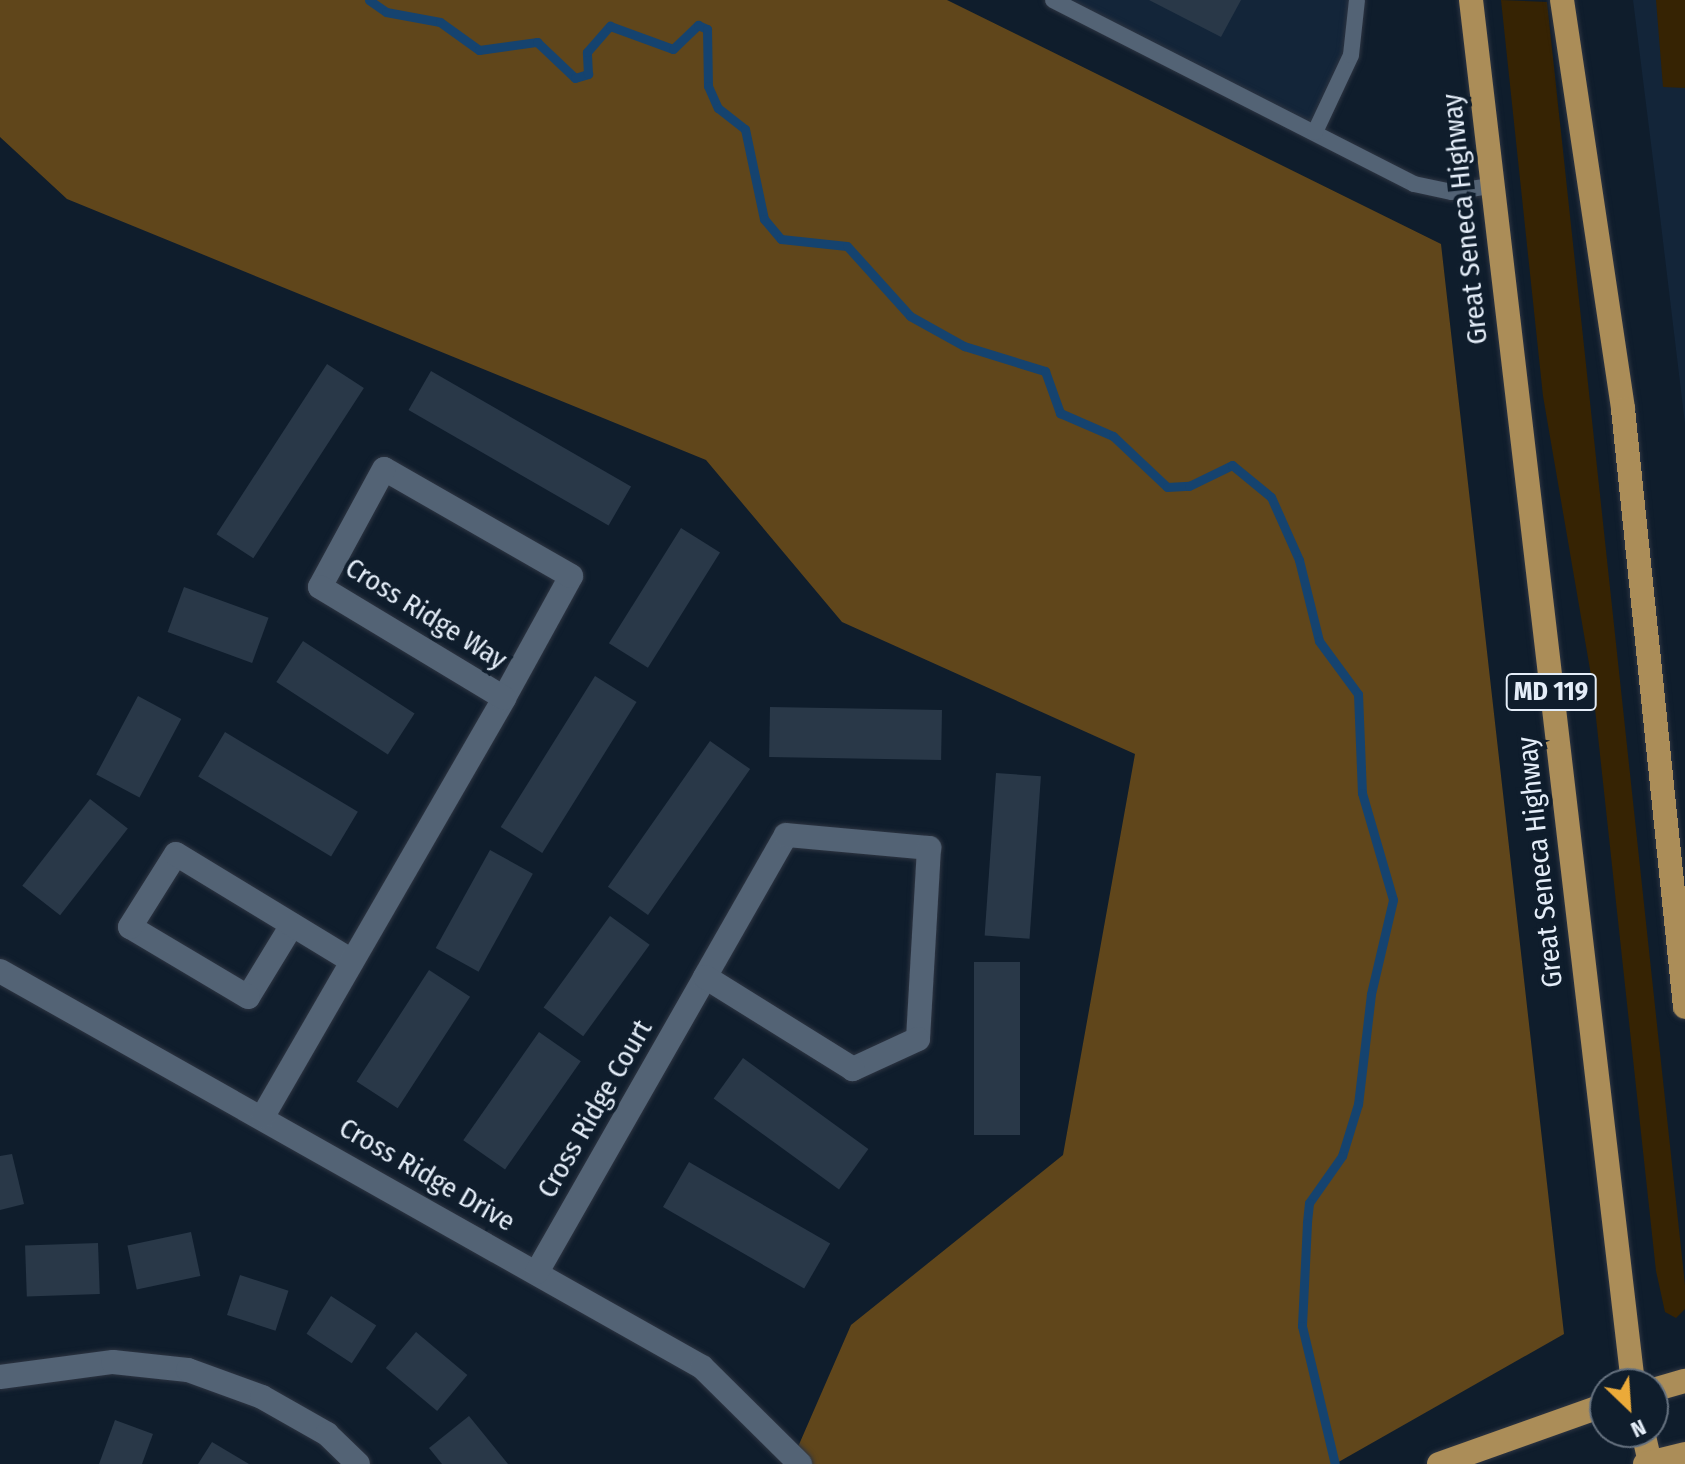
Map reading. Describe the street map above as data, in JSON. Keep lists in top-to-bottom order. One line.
{"streets":{"main road":["Great Seneca Highway","MD 119"],"street":["Cross Ridge Way","Cross Ridge Court","Cross Ridge Drive"]},"crossings":[["Cross Ridge Way","Cross Ridge Drive"],["Cross Ridge Court","Cross Ridge Drive"]],"north":"bottom right"}
